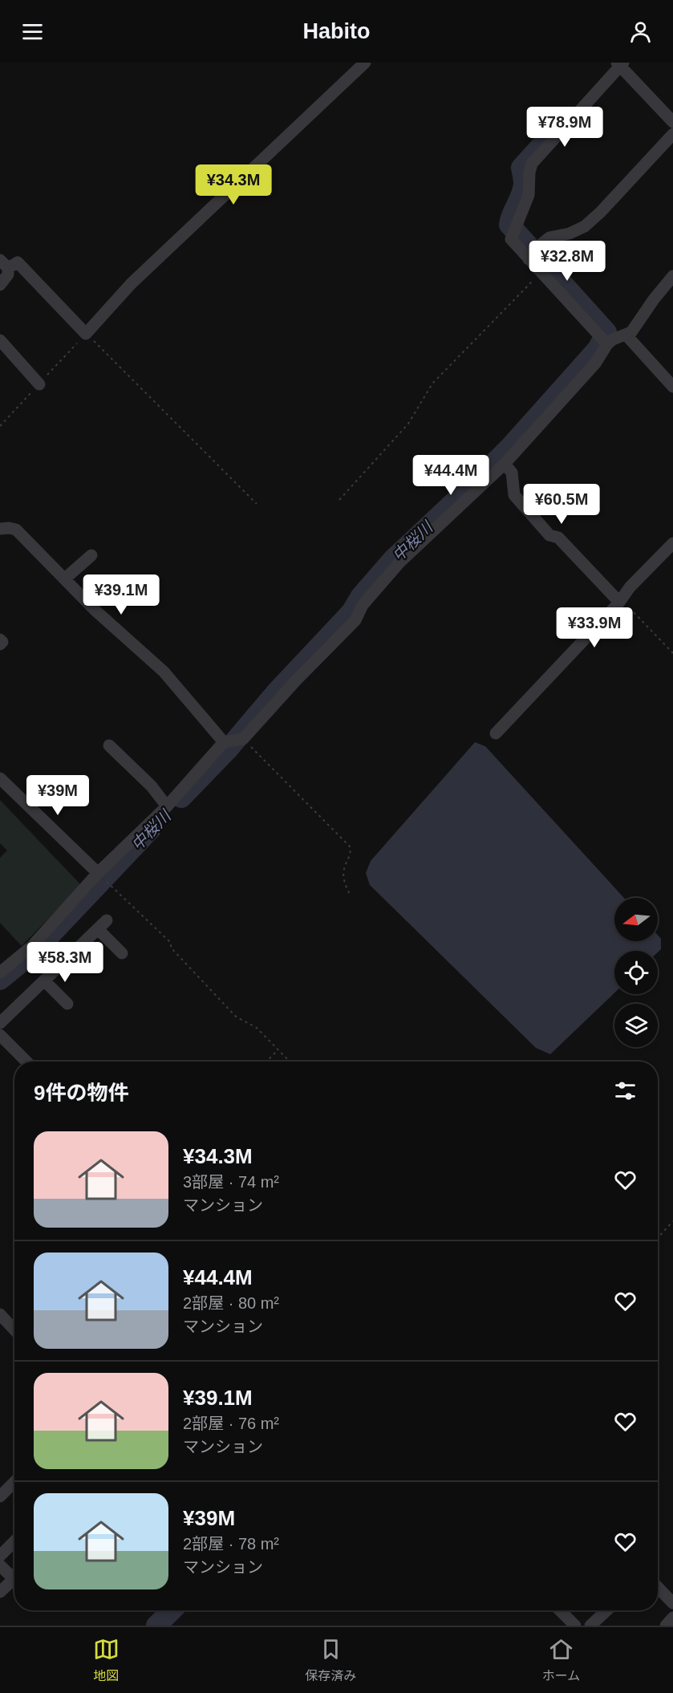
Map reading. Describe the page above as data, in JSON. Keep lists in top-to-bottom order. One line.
{"water":["中桜川"],"north":"left","page":{"header":"Habito","price":["¥78.9M","¥34.3M","¥32.8M","¥44.4M","¥60.5M","¥39.1M","¥33.9M","¥39M","¥58.3M"],"heading":"9件の物件","list":[{"name":"¥34.3M","note":"3部屋 · 74 m² · マンション"},{"name":"¥44.4M","note":"2部屋 · 80 m² · マンション"},{"name":"¥39.1M","note":"2部屋 · 76 m² · マンション"},{"name":"¥39M","note":"2部屋 · 78 m² · マンション"}],"tabs":["地図","保存済み","ホーム"]}}
